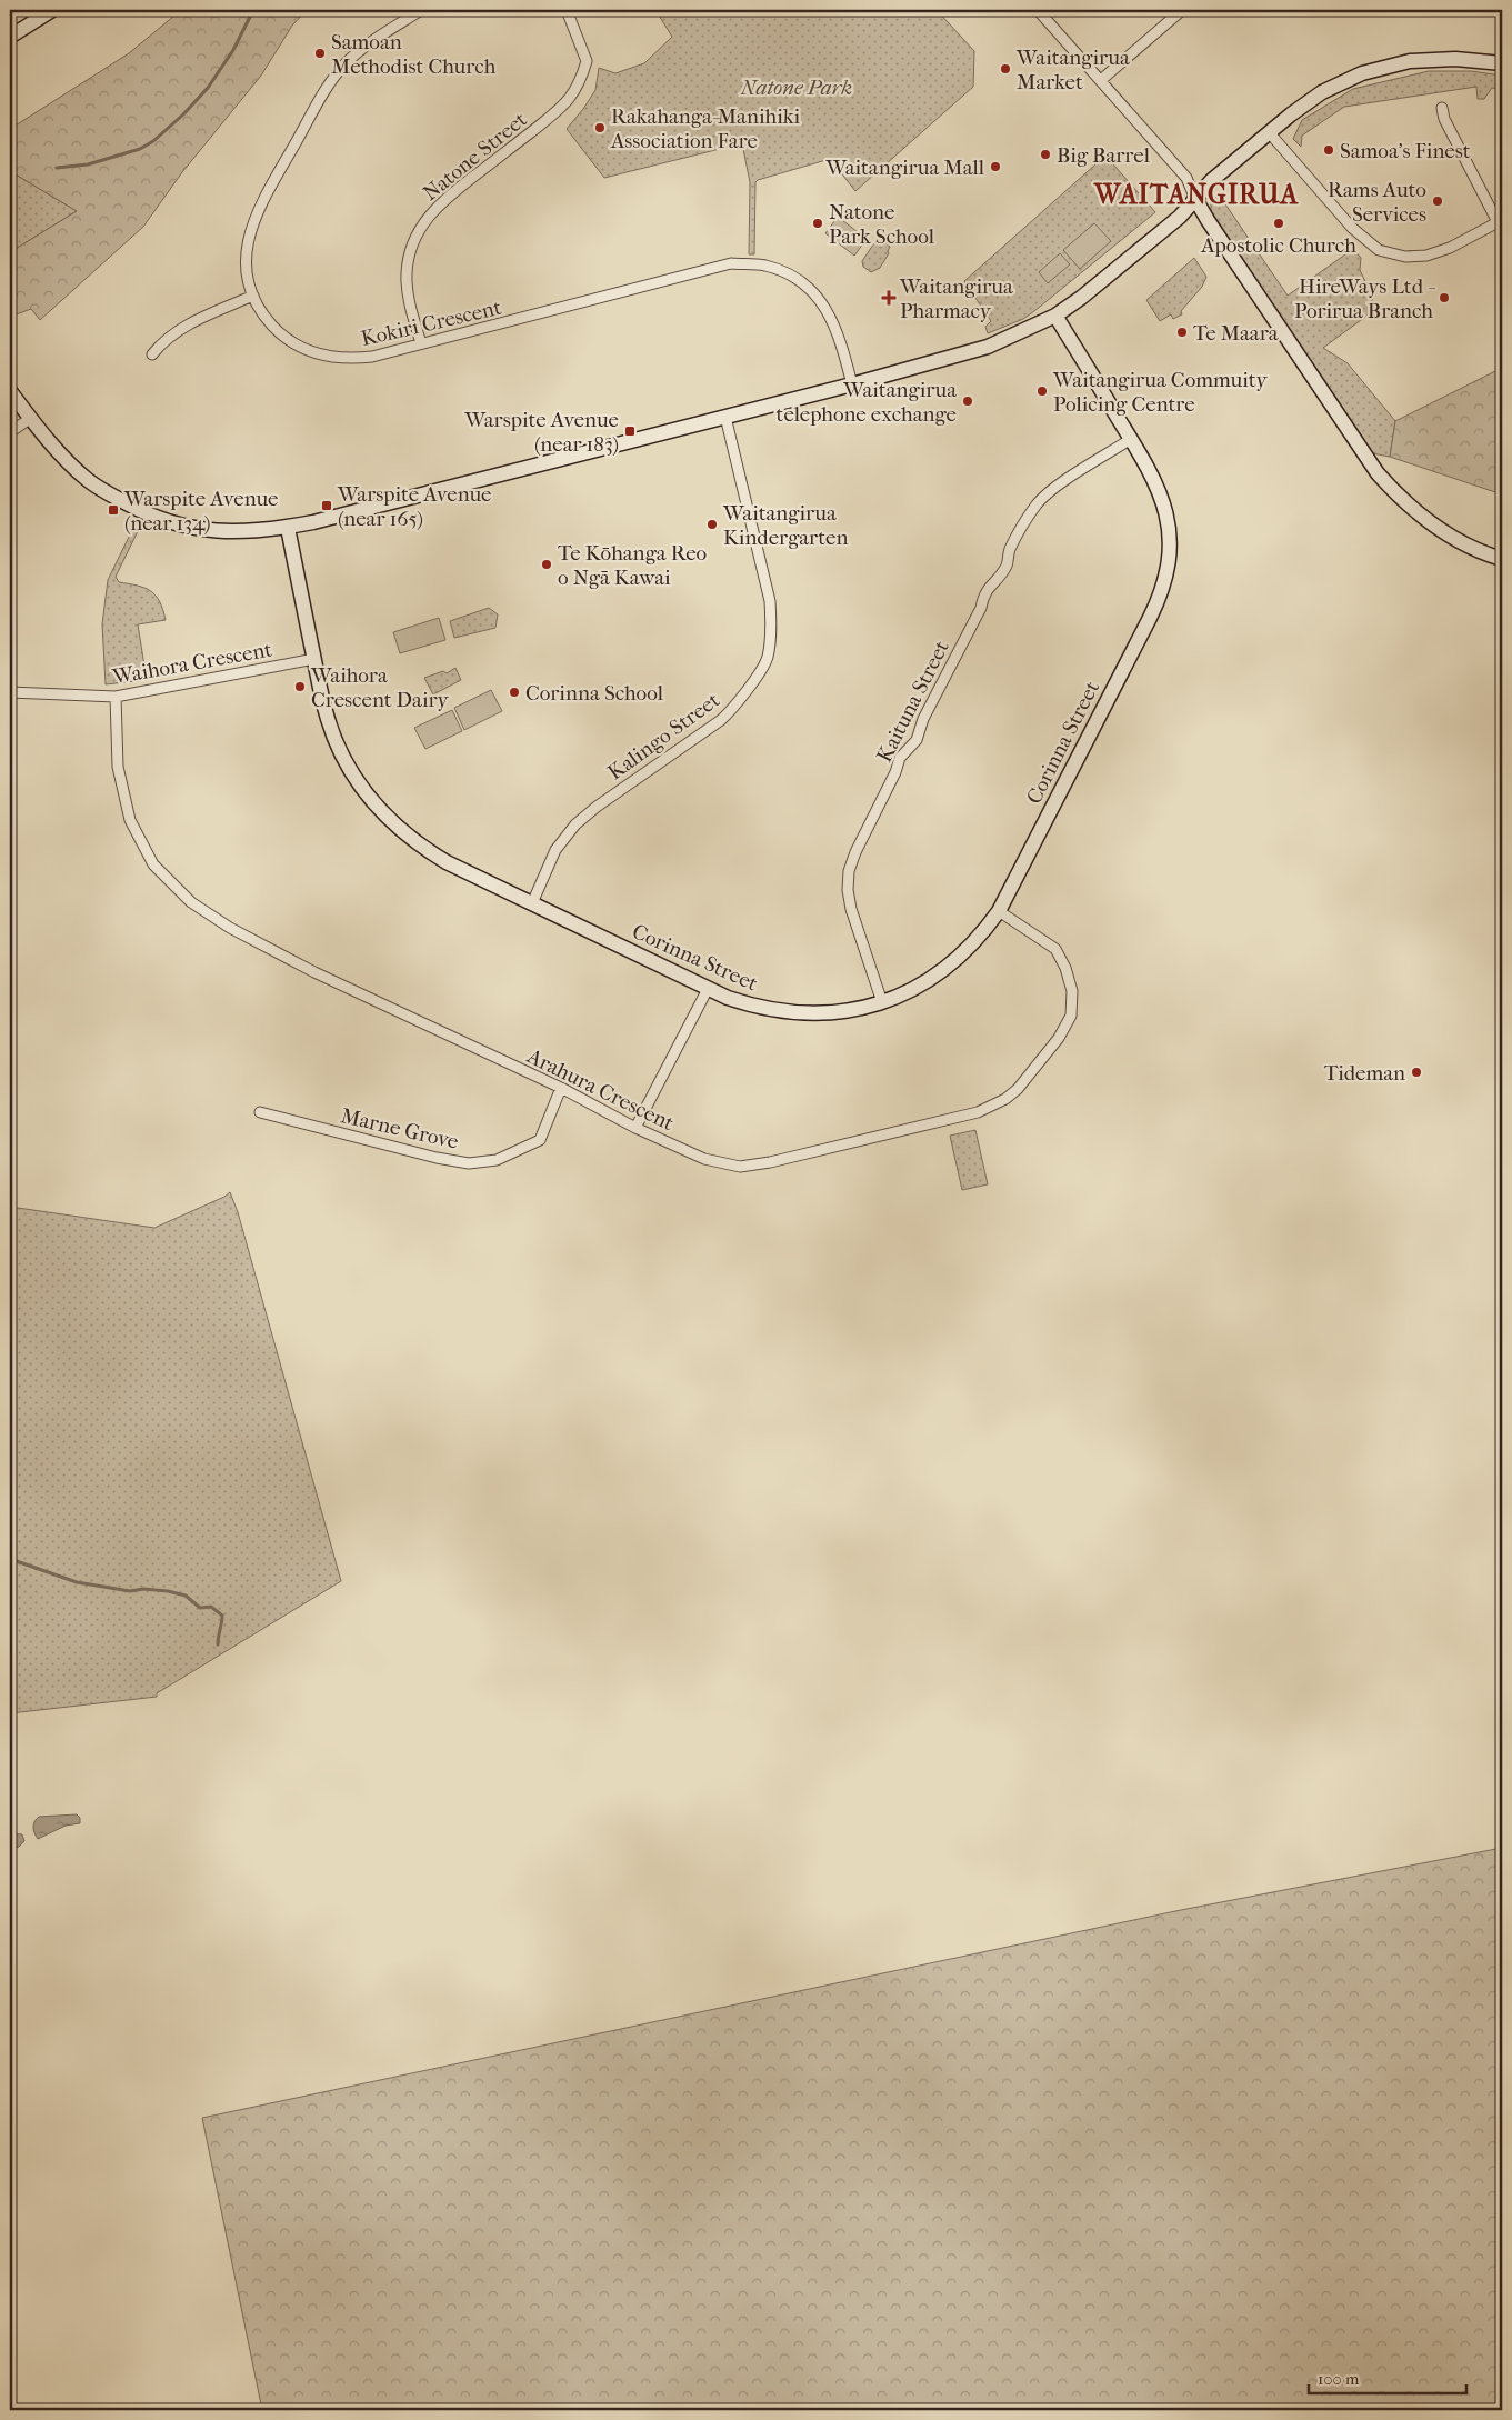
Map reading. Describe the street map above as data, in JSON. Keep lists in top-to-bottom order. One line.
{"streets":{"main road":["Corinna Street"],"street":["Natone Street","Kokiri Crescent","Waihora Crescent","Kaituna Street","Kalingo Street","Arahura Crescent","Marne Grove"]},"crossings":[["Natone Street","Kokiri Crescent"],["Waihora Crescent","Corinna Street"],["Waihora Crescent","Arahura Crescent"],["Kaituna Street","Corinna Street"],["Kalingo Street","Corinna Street"],["Corinna Street","Arahura Crescent"],["Arahura Crescent","Marne Grove"]],"districts":["WAITANGIRUA"],"parks":["Natone Park"],"places":{"other":["Samoan Methodist Church","Waitangirua Market","Rakahanga-Manihiki Association Fare","Samoa’s Finest","Big Barrel","Waitangirua Mall","Rams Auto Services","Natone Park School","Apostolic Church","HireWays Ltd - Porirua Branch","Te Maara","Waitangirua Commuity Policing Centre","Waitangirua telephone exchange","Waitangirua Kindergarten","Te Kōhanga Reo o Ngā Kawai","Waihora Crescent Dairy","Corinna School","Tideman"],"health":["Waitangirua Pharmacy"],"transit":["Warspite Avenue (near 183)","Warspite Avenue (near 165)","Warspite Avenue (near 134)"]},"scale_bar":"100 m"}
